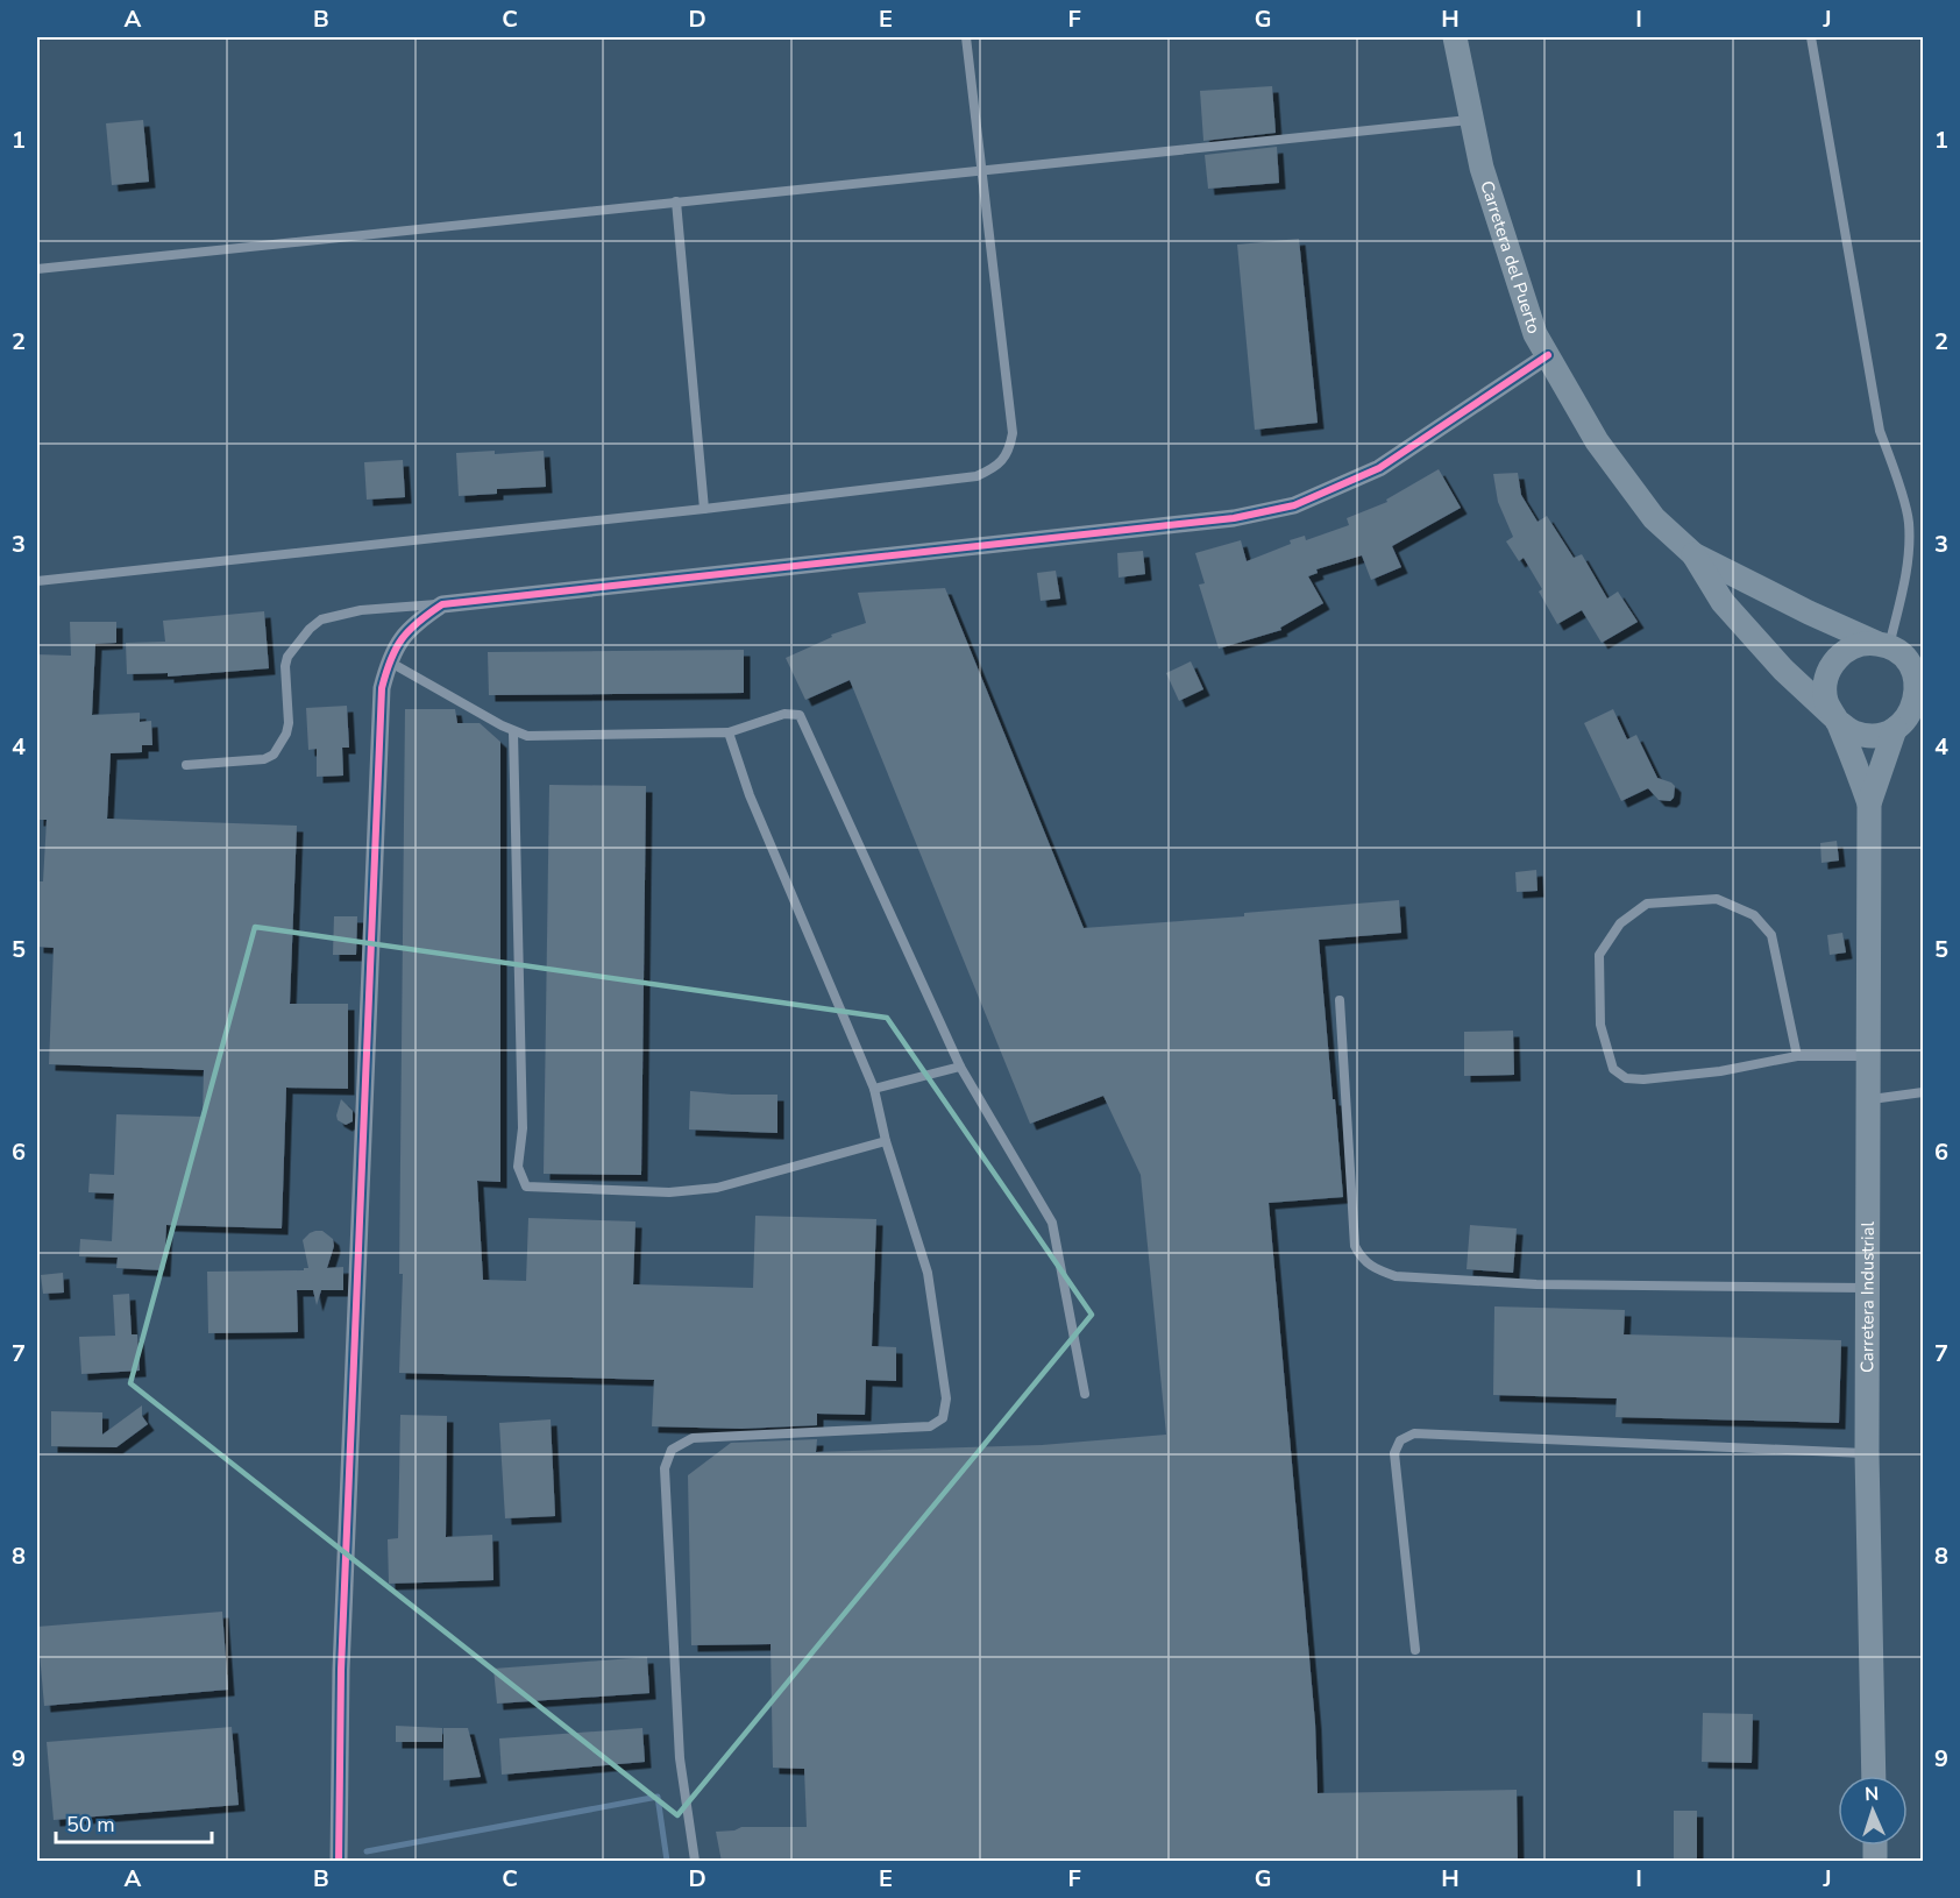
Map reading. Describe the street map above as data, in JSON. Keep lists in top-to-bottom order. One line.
{"streets":{"main road":["Carretera del Puerto","Carretera Industrial"]},"crossings":[["Carretera del Puerto","Carretera Industrial"]],"scale_bar":"50 m","north":"top","grid":{"columns":["A","B","C","D","E","F","G","H","I","J"],"rows":["1","2","3","4","5","6","7","8","9"]}}
